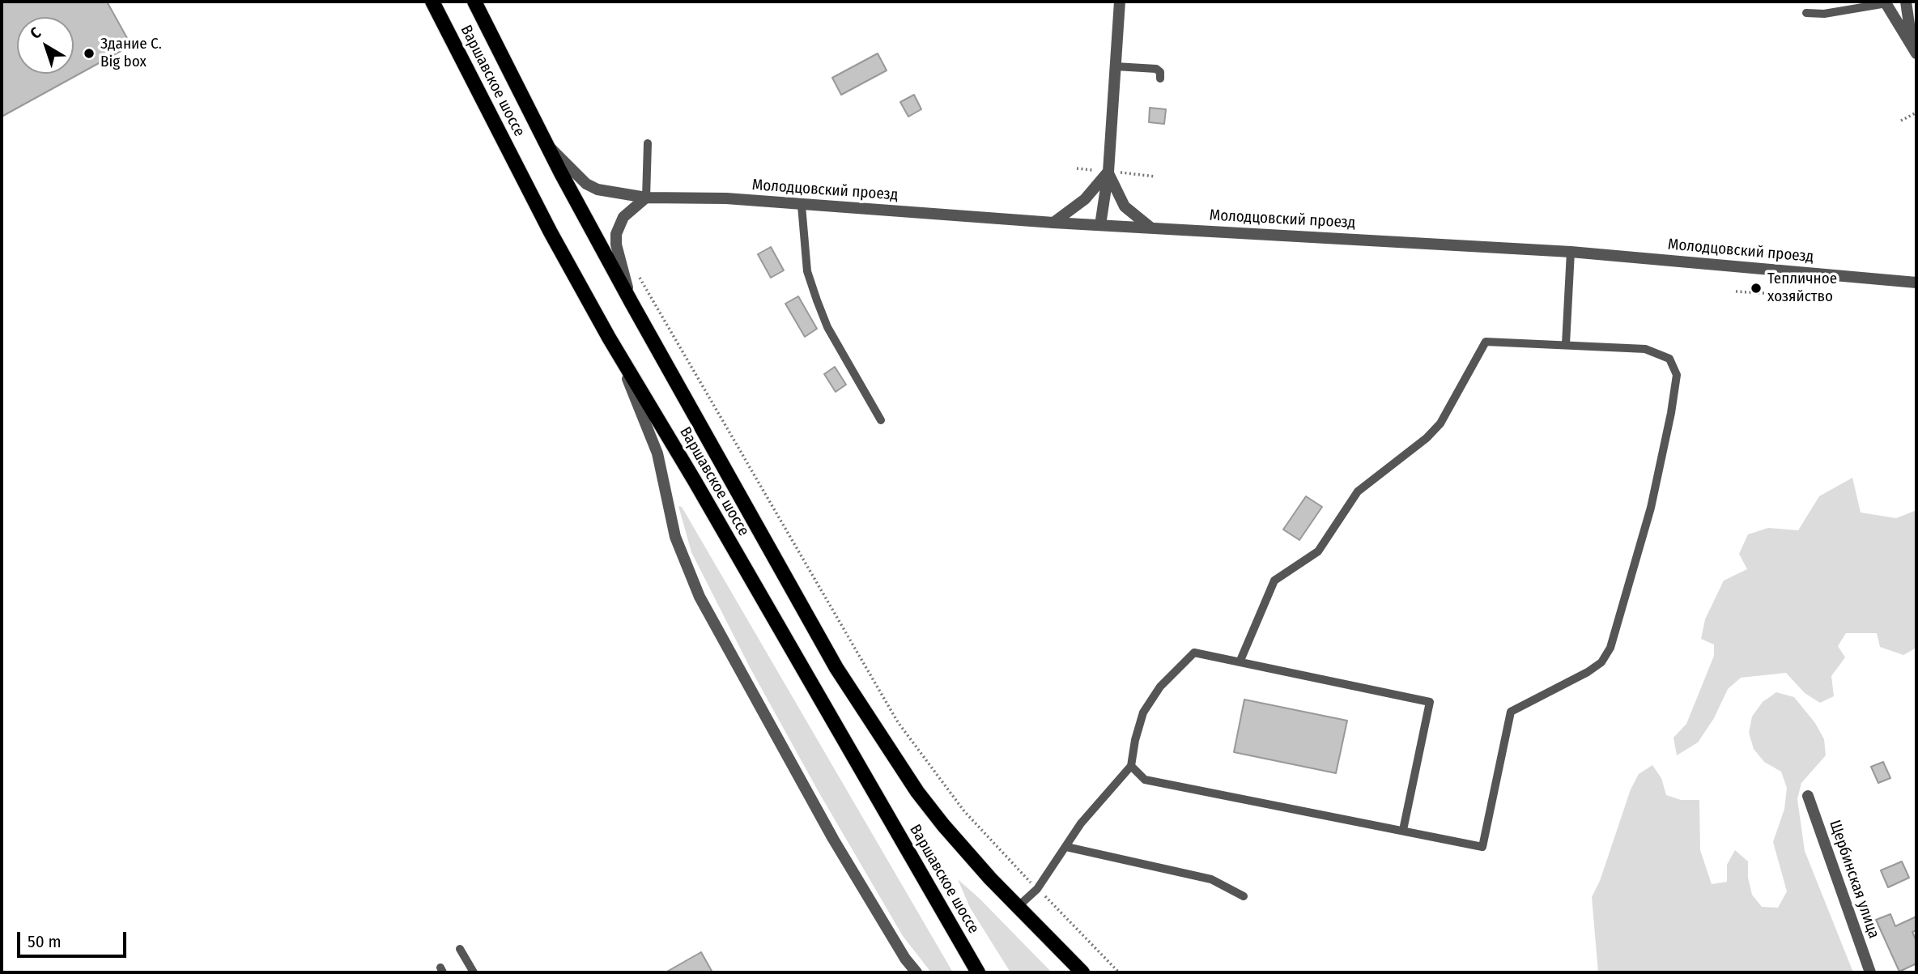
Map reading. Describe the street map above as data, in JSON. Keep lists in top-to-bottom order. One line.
{"streets":{"main road":["Варшавское шоссе"],"street":["Молодцовский проезд","Щербинская улица"]},"crossings":[["Варшавское шоссе","Молодцовский проезд"]],"places":["Здание C. Big box","Тепличное хозяйство"],"scale_bar":"50 m","north":"top left"}
